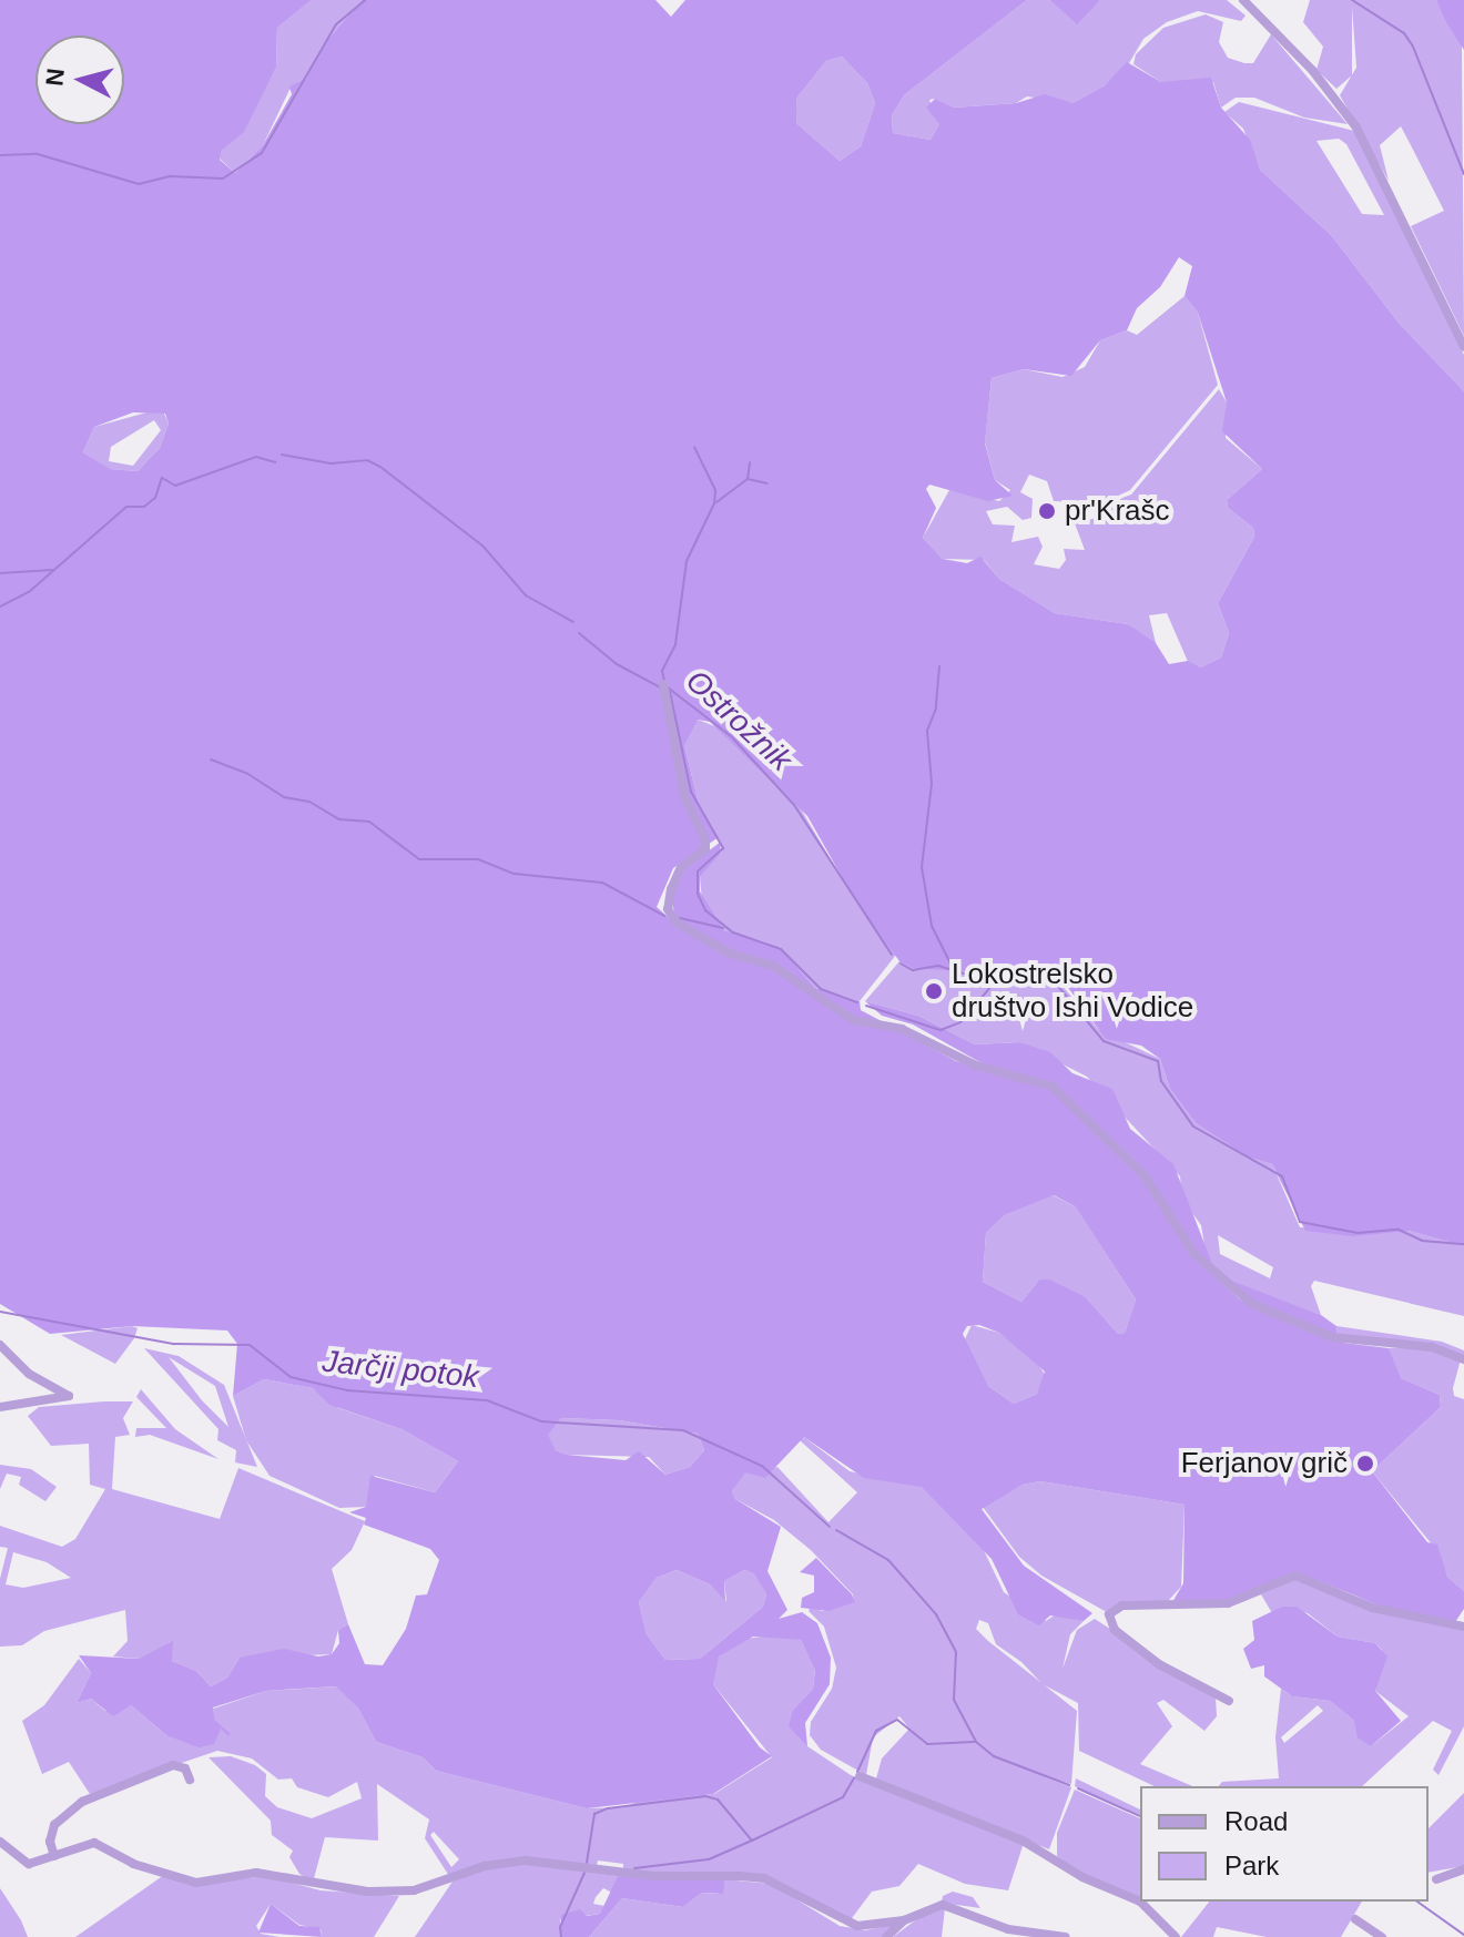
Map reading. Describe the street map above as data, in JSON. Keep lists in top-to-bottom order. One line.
{"water":["Ostrožnik","Jarčji potok"],"places":["pr'Krašc","Lokostrelsko društvo Ishi Vodice","Ferjanov grič"],"legend":["Road","Park"],"north":"left"}
